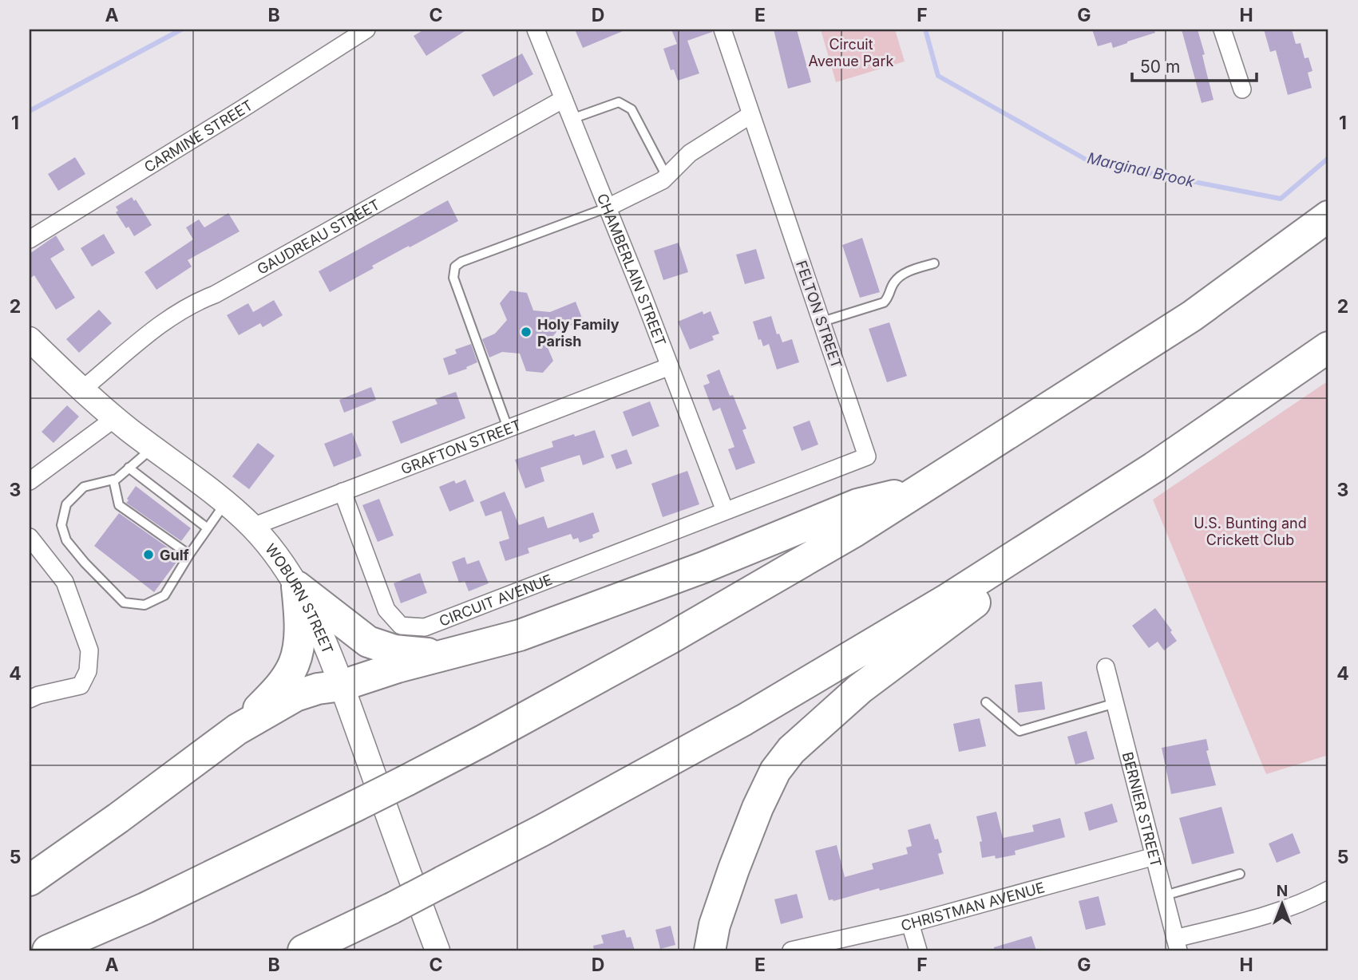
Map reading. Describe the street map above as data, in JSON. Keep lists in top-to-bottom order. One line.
{"streets":{"main road":["WOBURN STREET"],"street":["CARMINE STREET","GAUDREAU STREET","CHAMBERLAIN STREET","FELTON STREET","GRAFTON STREET","CIRCUIT AVENUE","BERNIER STREET","CHRISTMAN AVENUE"]},"crossings":[["GAUDREAU STREET","CHAMBERLAIN STREET"],["GAUDREAU STREET","WOBURN STREET"],["CHAMBERLAIN STREET","FELTON STREET"],["CHAMBERLAIN STREET","GRAFTON STREET"],["CHAMBERLAIN STREET","CIRCUIT AVENUE"],["FELTON STREET","CIRCUIT AVENUE"],["GRAFTON STREET","WOBURN STREET"],["GRAFTON STREET","CIRCUIT AVENUE"],["BERNIER STREET","CHRISTMAN AVENUE"]],"water":["Marginal Brook"],"parks":["Circuit Avenue Park","U.S. Bunting and Crickett Club"],"places":["Holy Family Parish","Gulf"],"scale_bar":"50 m","north":"top","grid":{"columns":["A","B","C","D","E","F","G","H"],"rows":["1","2","3","4","5"]}}
